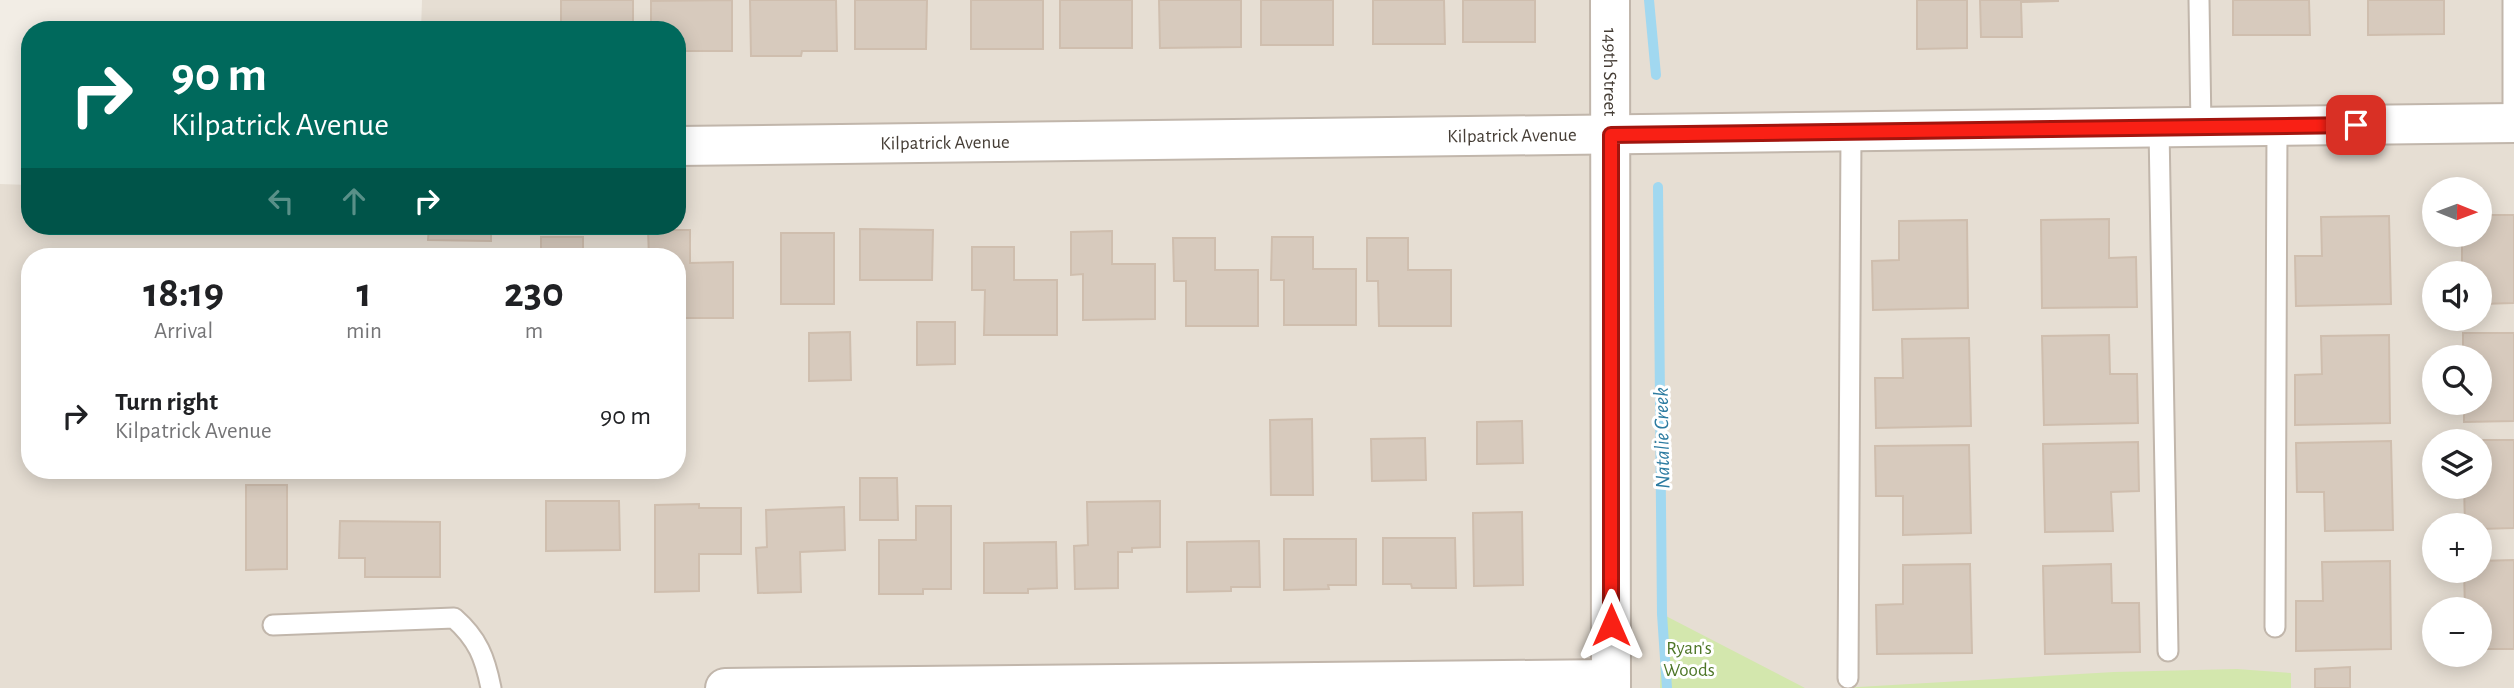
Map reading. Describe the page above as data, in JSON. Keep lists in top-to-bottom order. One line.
{"streets":{"street":["149th Street","Kilpatrick Avenue"]},"crossings":[["149th Street","Kilpatrick Avenue"]],"water":["Natalie Creek"],"parks":["Ryan's Woods"],"north":"right","page":{"turn":["90 m","Kilpatrick Avenue"],"map_buttons":["+","−"],"eta":["18:19","Arrival","1","min","230","m"],"list":[{"name":"Turn right","note":"Kilpatrick Avenue","value":"90 m"}]}}
